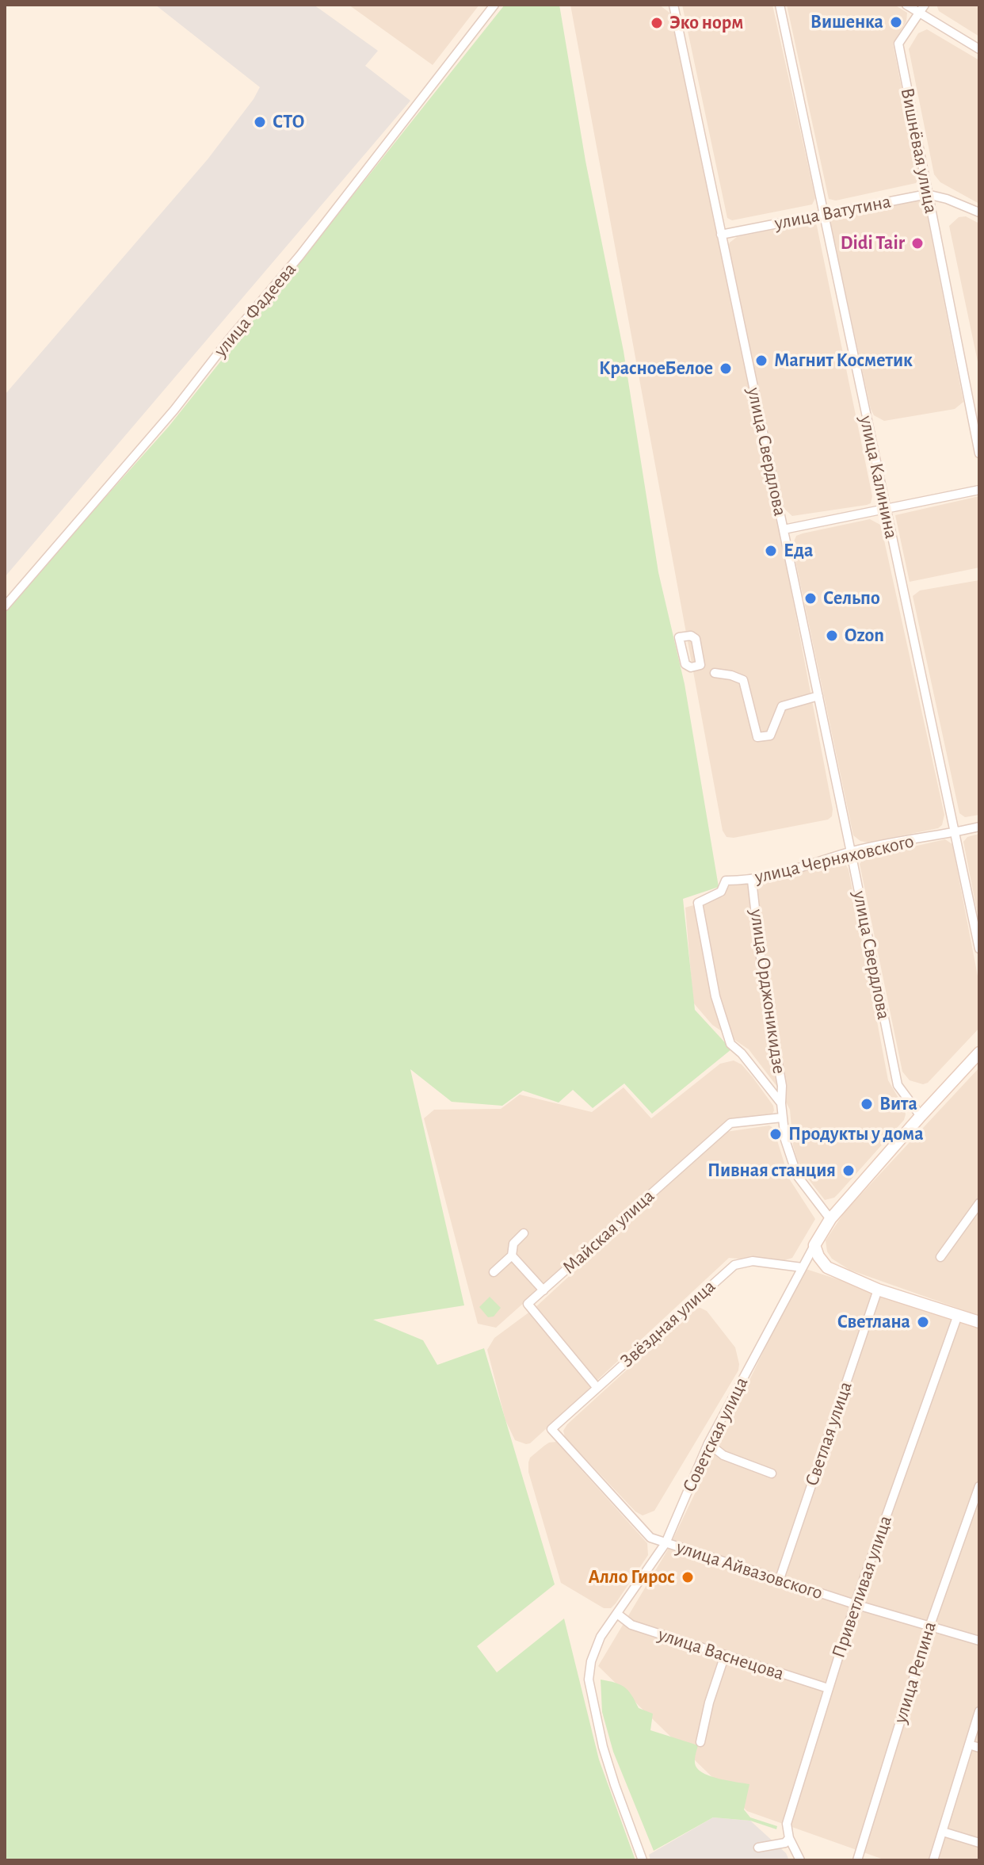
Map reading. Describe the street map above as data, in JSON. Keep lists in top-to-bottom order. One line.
{"streets":{"street":["Вишнёвая улица","улица Ватутина","улица Фадеева","улица Свердлова","улица Калинина","улица Черняховского","улица Орджоникидзе","Майская улица","Звёздная улица","Светлая улица","Советская улица","улица Айвазовского","Приветливая улица","улица Васнецова","улица Репина"]},"crossings":[["Вишнёвая улица","улица Ватутина"],["улица Ватутина","улица Свердлова"],["улица Ватутина","улица Калинина"],["улица Свердлова","улица Черняховского"],["улица Свердлова","Советская улица"],["улица Калинина","улица Черняховского"],["улица Черняховского","улица Орджоникидзе"],["улица Орджоникидзе","Майская улица"],["улица Орджоникидзе","Советская улица"],["Майская улица","Звёздная улица"],["Звёздная улица","Советская улица"],["Звёздная улица","улица Айвазовского"],["Светлая улица","улица Айвазовского"],["Советская улица","улица Айвазовского"],["Советская улица","улица Васнецова"],["улица Айвазовского","Приветливая улица"],["улица Айвазовского","улица Репина"],["Приветливая улица","улица Васнецова"]],"places":["Вишенка","Эко норм","СТО","Didi Tair","Магнит Косметик","КрасноеБелое","Еда","Сельпо","Ozon","Вита","Продукты у дома","Пивная станция","Светлана","Алло Гирос"]}
